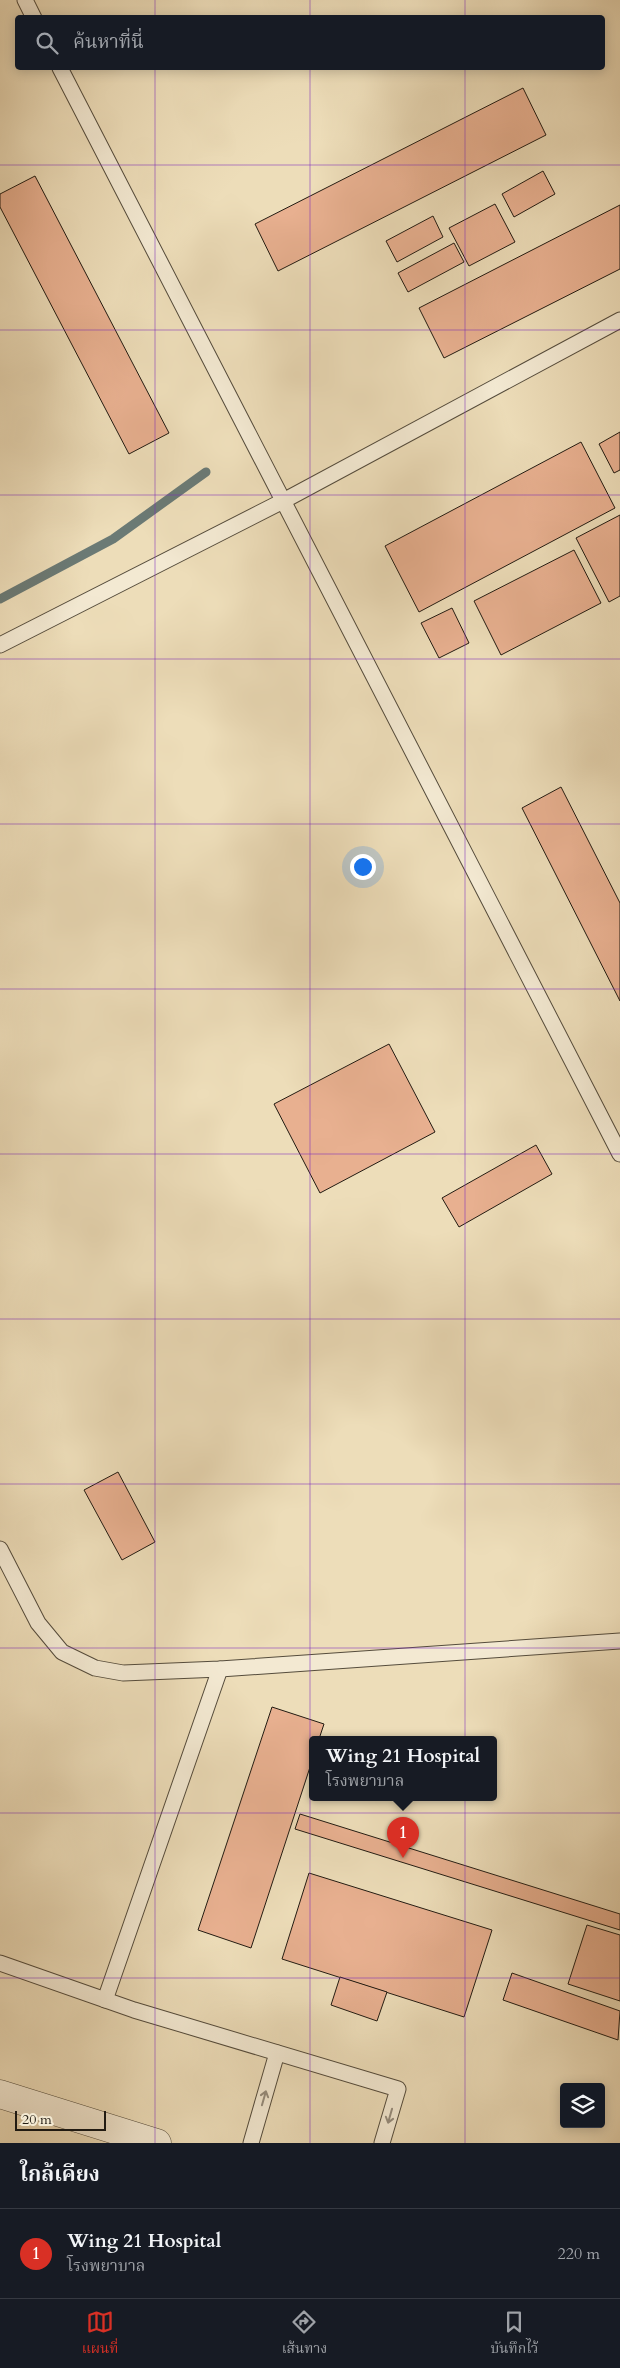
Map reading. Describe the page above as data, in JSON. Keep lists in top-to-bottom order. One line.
{"scale_bar":"20 m","page":{"search":"ค้นหาที่นี่","popup":["Wing 21 Hospital","โรงพยาบาล"],"pins":"1","scale":"20 m","heading":"ใกล้เคียง","list":[{"mark":"1","name":"Wing 21 Hospital","note":"โรงพยาบาล","value":"220 m"}],"nav":["แผนที่","เส้นทาง","บันทึกไว้"]}}
